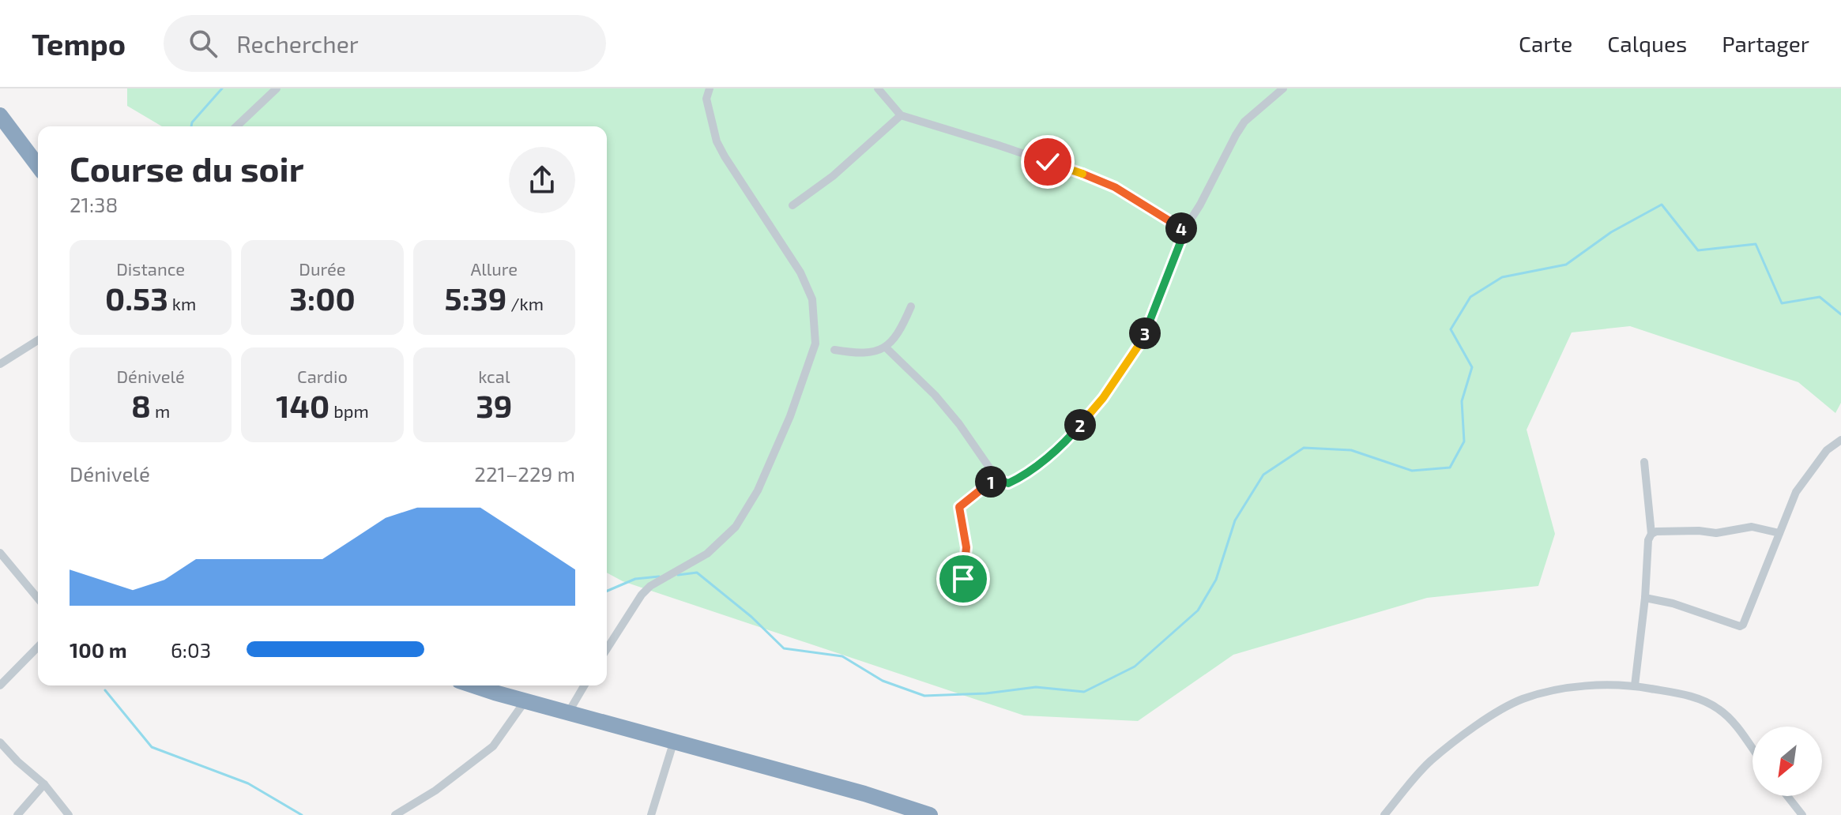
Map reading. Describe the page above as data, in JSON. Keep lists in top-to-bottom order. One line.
{"north":"bottom left","page":{"header":"Tempo","search":"Rechercher","nav":["Carte","Calques","Partager"],"heading":["Course du soir","21:38"],"pins":["4","3","2","1"],"stats":[["Distance","0.53 km"],["Durée","3:00"],["Allure","5:39 /km"],["Dénivelé","8 m"],["Cardio","140 bpm"],["kcal","39"]],"chart":["Dénivelé","221–229 m"],"list":[{"name":"100 m","note":"6:03"}]}}
